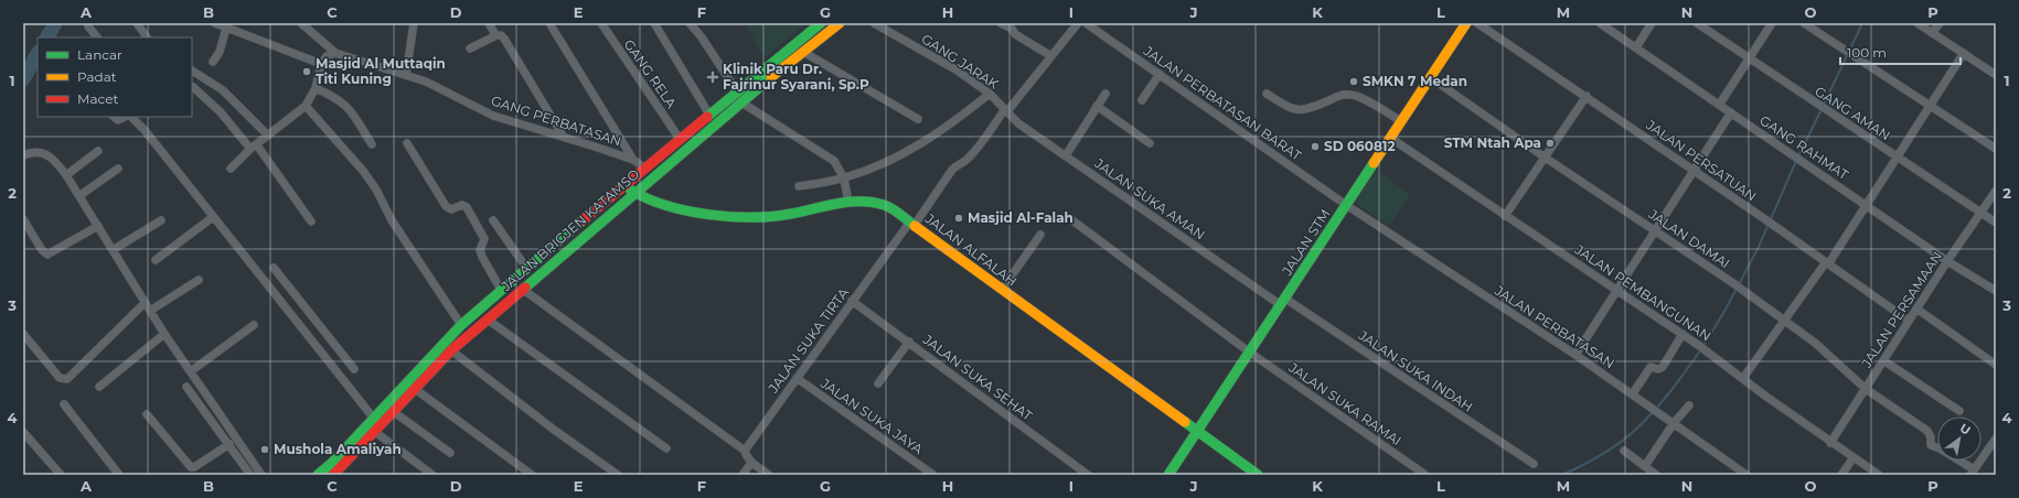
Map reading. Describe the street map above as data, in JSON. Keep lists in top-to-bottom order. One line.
{"streets":{"main road":["JALAN BRIGJEN KATAMSO","JALAN STM","JALAN ALFALAH"],"street":["GANG JARAK","GANG RELA","JALAN PERBATASAN BARAT","GANG AMAN","GANG PERBATASAN","GANG RAHMAT","JALAN PERSATUAN","JALAN SUKA AMAN","JALAN DAMAI","JALAN PEMBANGUNAN","JALAN PERSAMAAN","JALAN PERBATASAN","JALAN SUKA TIRTA","JALAN SUKA INDAH","JALAN SUKA SEHAT","JALAN SUKA RAMAI","JALAN SUKA JAYA"]},"crossings":[["GANG JARAK","JALAN SUKA AMAN"],["GANG JARAK","JALAN SUKA TIRTA"],["GANG RELA","JALAN BRIGJEN KATAMSO"],["JALAN PERBATASAN BARAT","JALAN STM"],["JALAN PERBATASAN BARAT","JALAN PERBATASAN"],["GANG AMAN","JALAN PERSAMAAN"],["GANG PERBATASAN","JALAN BRIGJEN KATAMSO"],["GANG RAHMAT","JALAN PERSAMAAN"],["JALAN PERSATUAN","JALAN PERSAMAAN"],["JALAN SUKA AMAN","JALAN STM"],["JALAN SUKA AMAN","JALAN SUKA TIRTA"],["JALAN SUKA AMAN","JALAN SUKA INDAH"],["JALAN BRIGJEN KATAMSO","JALAN ALFALAH"],["JALAN DAMAI","JALAN STM"],["JALAN DAMAI","JALAN PERSAMAAN"],["JALAN STM","JALAN ALFALAH"],["JALAN STM","JALAN PEMBANGUNAN"],["JALAN STM","JALAN PERBATASAN"],["JALAN STM","JALAN SUKA INDAH"],["JALAN STM","JALAN SUKA RAMAI"],["JALAN ALFALAH","JALAN SUKA TIRTA"],["JALAN PEMBANGUNAN","JALAN PERSAMAAN"],["JALAN SUKA TIRTA","JALAN SUKA SEHAT"],["JALAN SUKA TIRTA","JALAN SUKA JAYA"]],"places":{"other":["Masjid Al Muttaqin Titi Kuning","SMKN 7 Medan","STM Ntah Apa","SD 060812","Masjid Al-Falah","Mushola Amaliyah"],"health":["Klinik Paru Dr. Fajrinur Syarani, Sp.P"]},"legend":["Lancar","Padat","Macet"],"scale_bar":"100 m","north":"top right","grid":{"columns":["A","B","C","D","E","F","G","H","I","J","K","L","M","N","O","P"],"rows":["1","2","3","4"]}}
